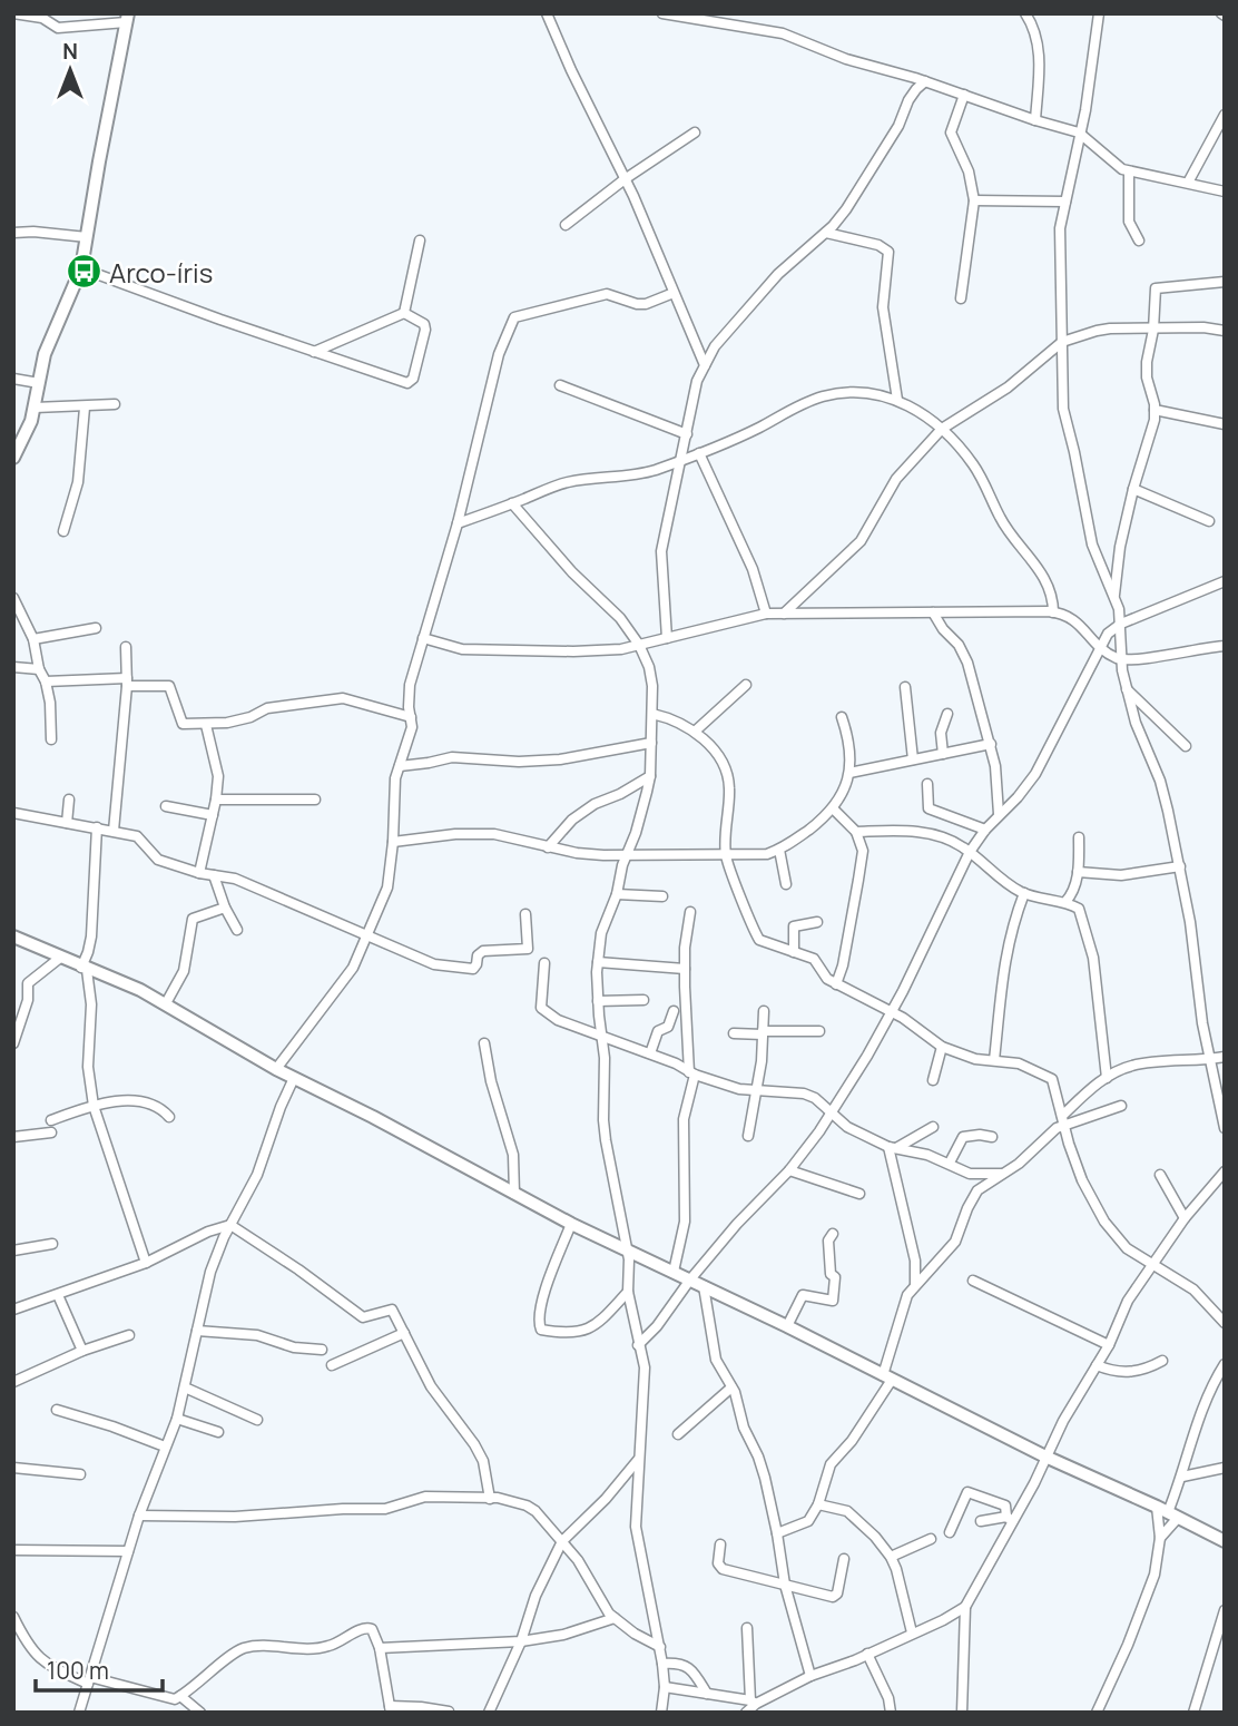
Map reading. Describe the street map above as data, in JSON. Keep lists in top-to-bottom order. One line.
{"places":{"bus stop":["Arco-íris"]},"scale_bar":"100 m","north":"top"}
